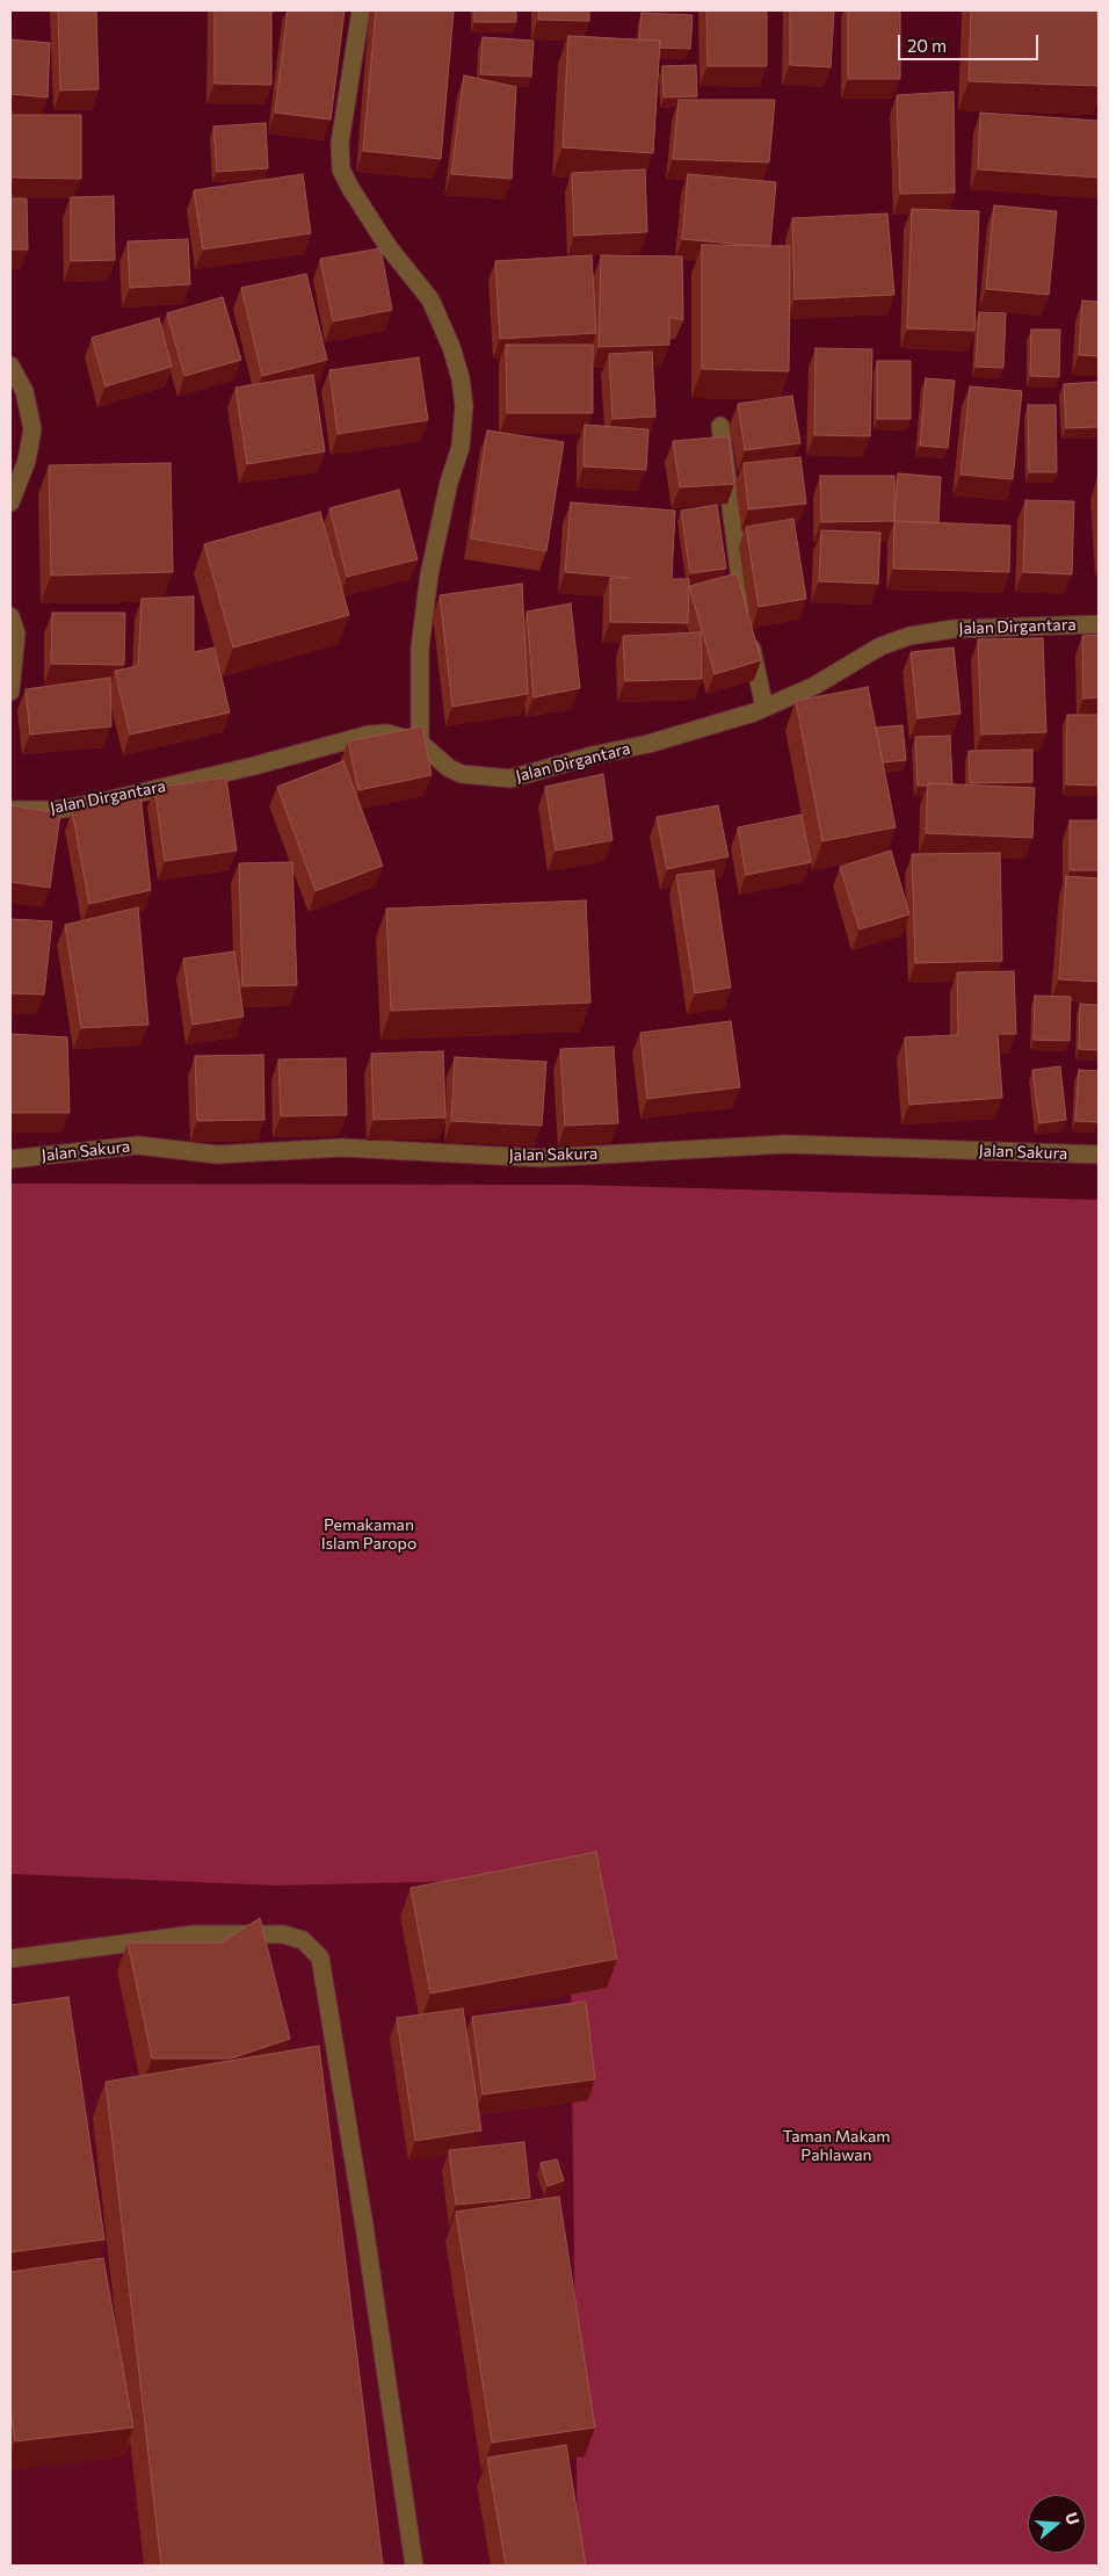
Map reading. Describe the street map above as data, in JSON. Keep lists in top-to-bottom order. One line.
{"streets":{"street":["Jalan Dirgantara","Jalan Sakura"]},"parks":["Pemakaman Islam Paropo","Taman Makam Pahlawan"],"scale_bar":"20 m","north":"right"}
